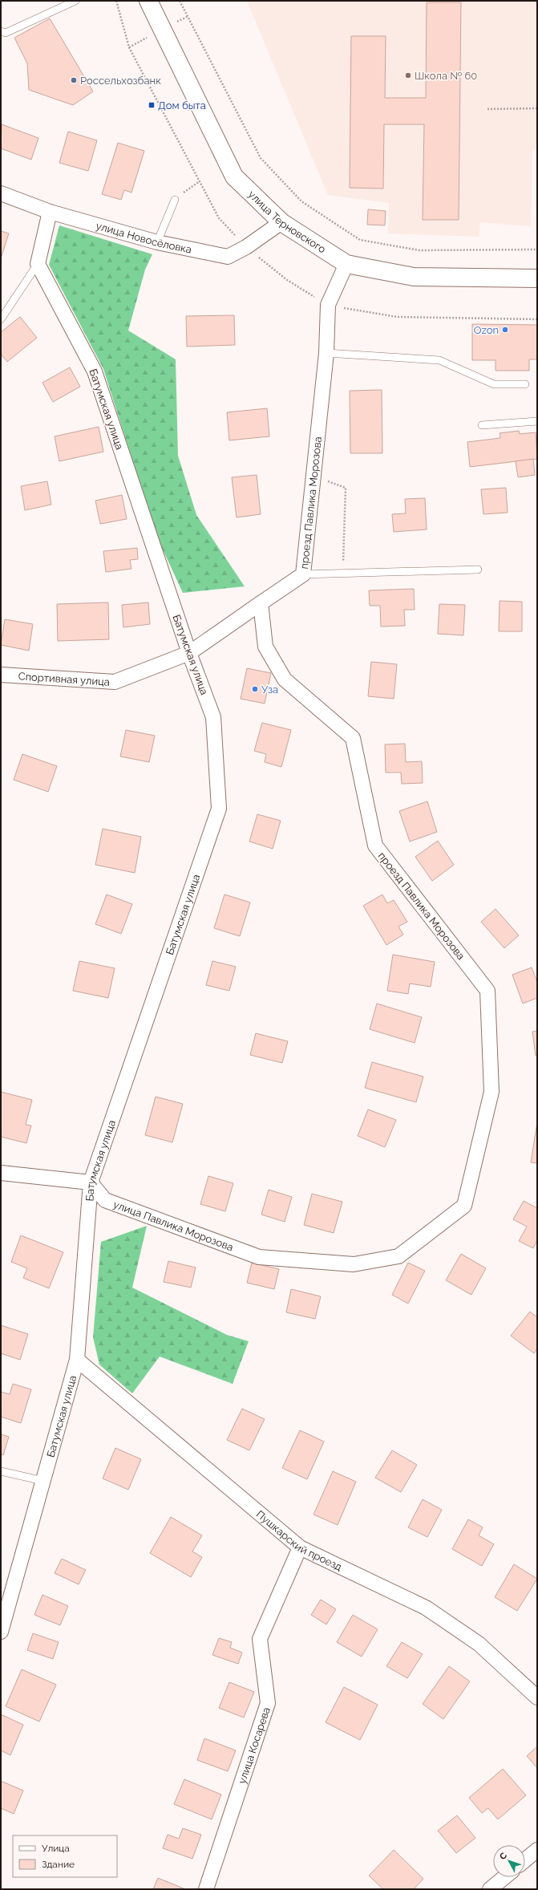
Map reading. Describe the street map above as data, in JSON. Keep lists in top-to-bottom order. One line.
{"streets":{"main road":["улица Терновского"],"street":["улица Новосёловка","Батумская улица","проезд Павлика Морозова","Спортивная улица","улица Павлика Морозова","Пушкарский проезд","улица Косарева"]},"crossings":[["улица Терновского","улица Новосёловка"],["улица Терновского","проезд Павлика Морозова"],["Батумская улица","Спортивная улица"],["Батумская улица","улица Павлика Морозова"],["Батумская улица","Пушкарский проезд"],["проезд Павлика Морозова","Спортивная улица"],["проезд Павлика Морозова","улица Павлика Морозова"],["Пушкарский проезд","улица Косарева"]],"places":{"other":["Школа № 60","Россельхозбанк","Ozon","Уза"],"transit":["Дом быта"]},"legend":["Улица","Здание"],"north":"top left"}
